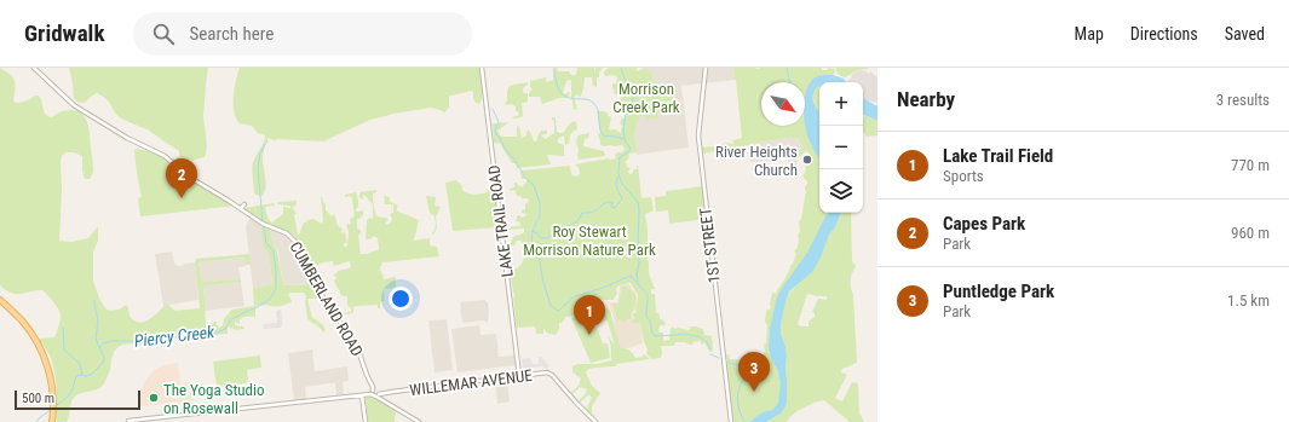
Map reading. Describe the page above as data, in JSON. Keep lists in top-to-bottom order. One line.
{"streets":{"street":["LAKE TRAIL ROAD","1ST STREET","CUMBERLAND ROAD","WILLEMAR AVENUE"]},"crossings":[["LAKE TRAIL ROAD","WILLEMAR AVENUE"],["CUMBERLAND ROAD","WILLEMAR AVENUE"]],"water":["Piercy Creek"],"parks":["Morrison Creek Park","Roy Stewart Morrison Nature Park"],"places":["River Heights Church","The Yoga Studio on Rosewall"],"scale_bar":"500 m","north":"bottom right","page":{"header":"Gridwalk","search":"Search here","nav":["Map","Directions","Saved"],"heading":["Nearby","3 results"],"map_buttons":["+","−"],"list":[{"mark":"1","name":"Lake Trail Field","note":"Sports","value":"770 m"},{"mark":"2","name":"Capes Park","note":"Park","value":"960 m"},{"mark":"3","name":"Puntledge Park","note":"Park","value":"1.5 km"}],"pins":["2","1","3"],"scale":"500 m"}}
